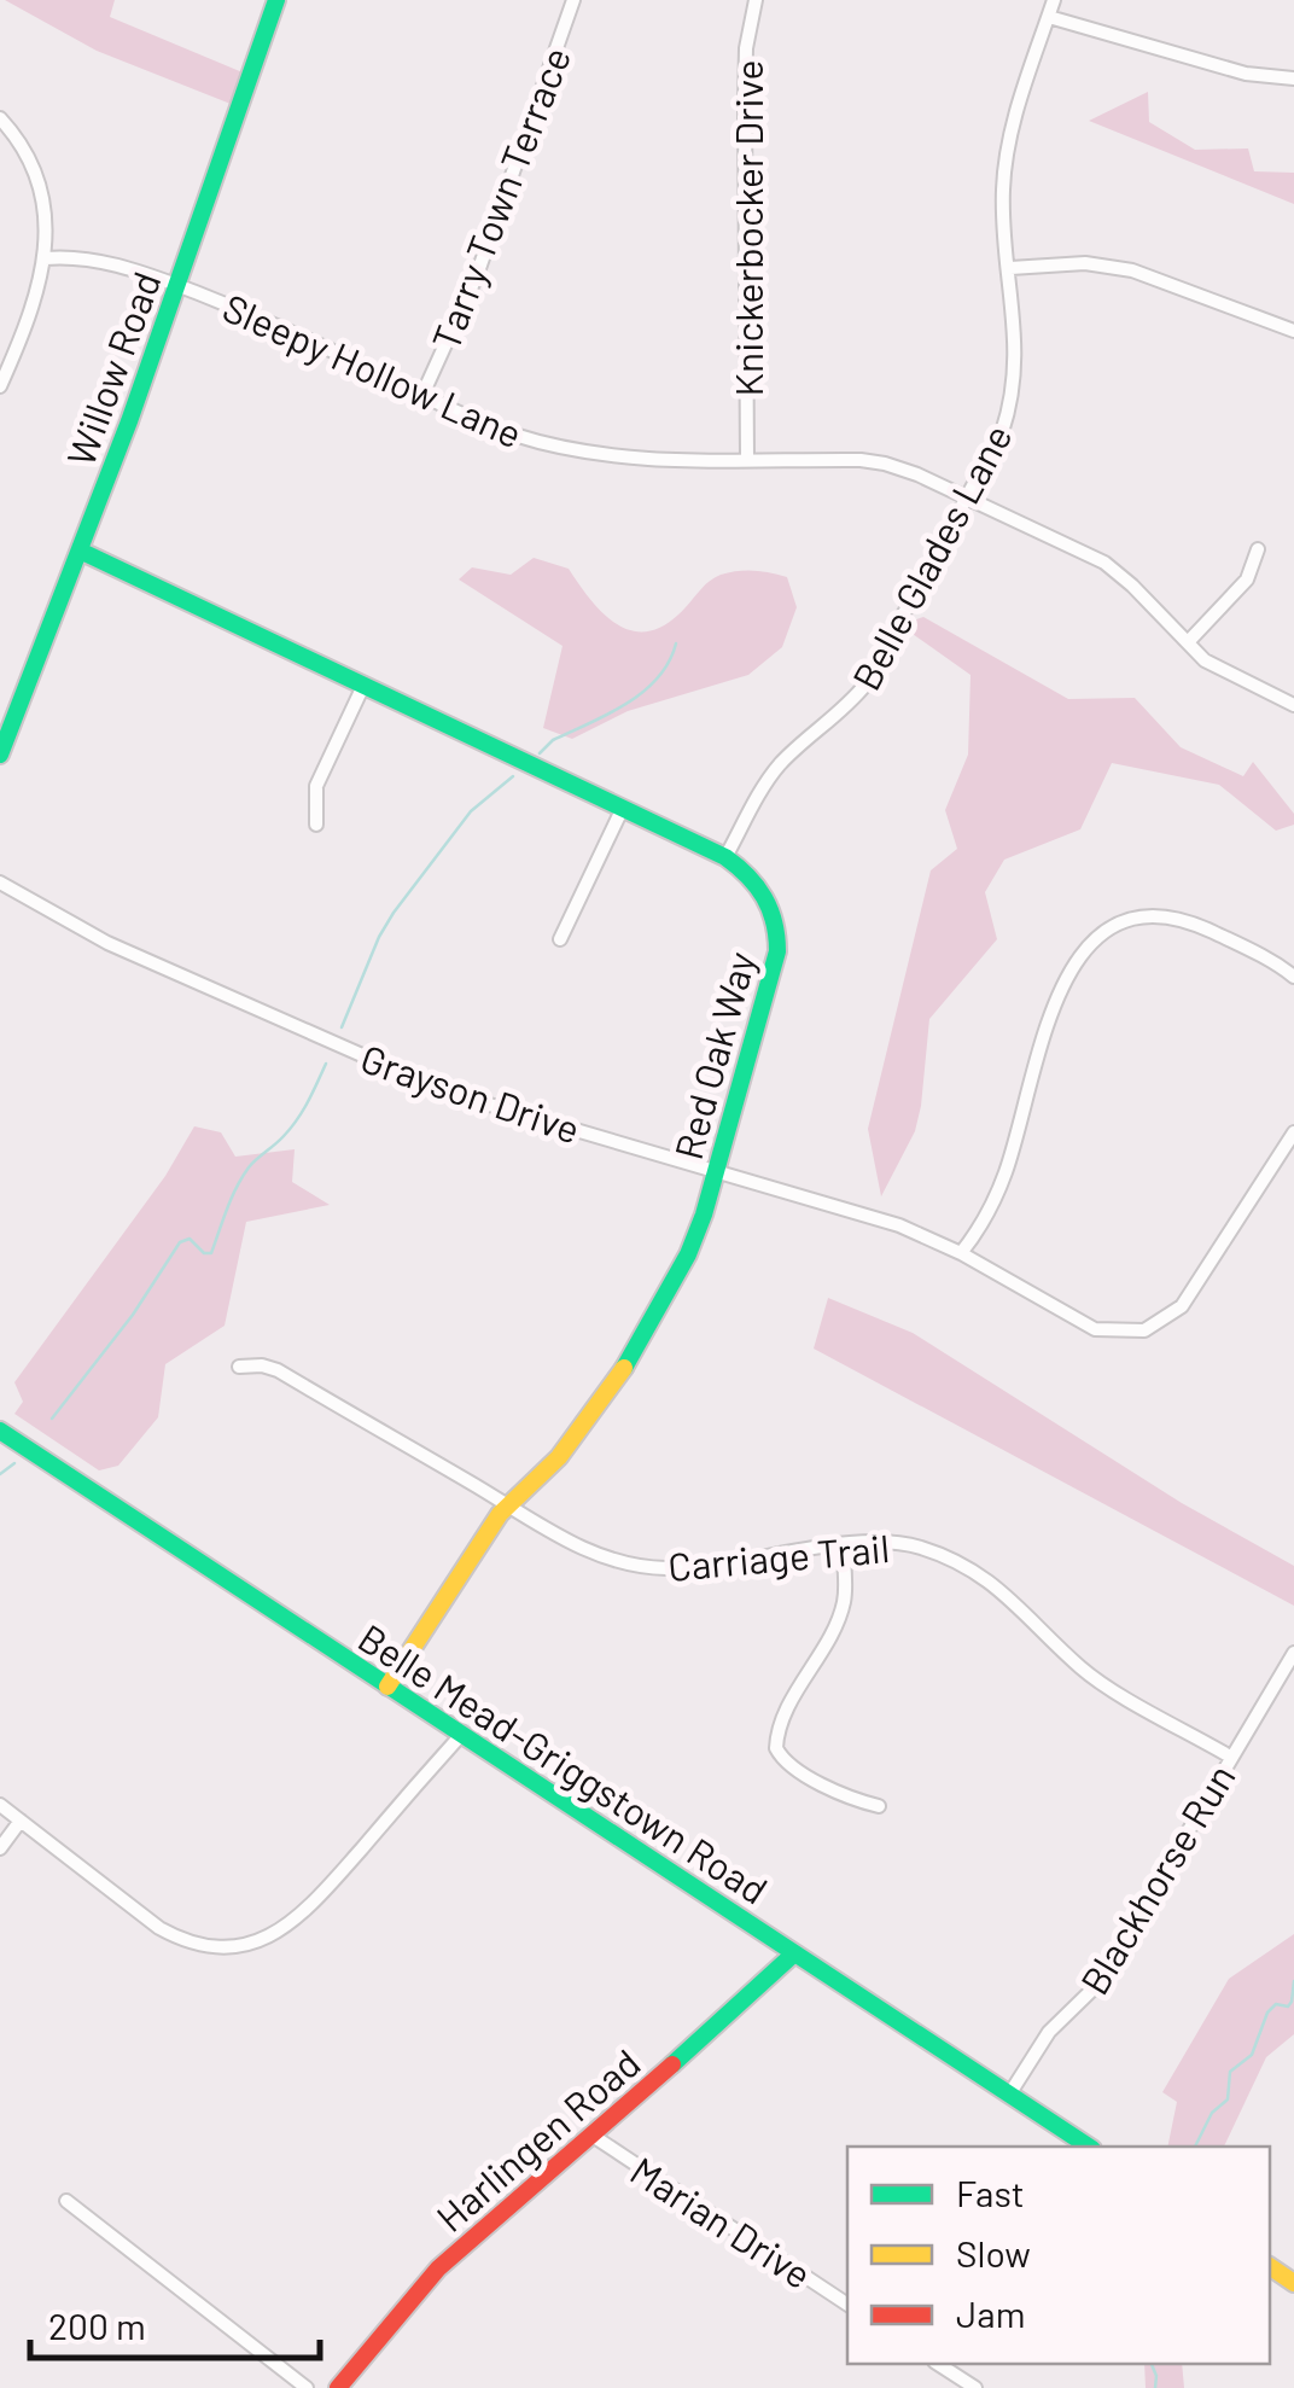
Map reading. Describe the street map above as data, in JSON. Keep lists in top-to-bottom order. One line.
{"streets":{"street":["Tarry Town Terrace","Knickerbocker Drive","Willow Road","Sleepy Hollow Lane","Belle Glades Lane","Red Oak Way","Grayson Drive","Carriage Trail","Belle Mead-Griggstown Road","Blackhorse Run","Harlingen Road","Marian Drive"]},"crossings":[["Tarry Town Terrace","Sleepy Hollow Lane"],["Knickerbocker Drive","Sleepy Hollow Lane"],["Willow Road","Sleepy Hollow Lane"],["Willow Road","Red Oak Way"],["Sleepy Hollow Lane","Belle Glades Lane"],["Belle Glades Lane","Red Oak Way"],["Red Oak Way","Grayson Drive"],["Red Oak Way","Carriage Trail"],["Red Oak Way","Belle Mead-Griggstown Road"],["Carriage Trail","Blackhorse Run"],["Belle Mead-Griggstown Road","Blackhorse Run"],["Belle Mead-Griggstown Road","Harlingen Road"],["Harlingen Road","Marian Drive"]],"legend":["Fast","Slow","Jam"],"scale_bar":"200 m"}
